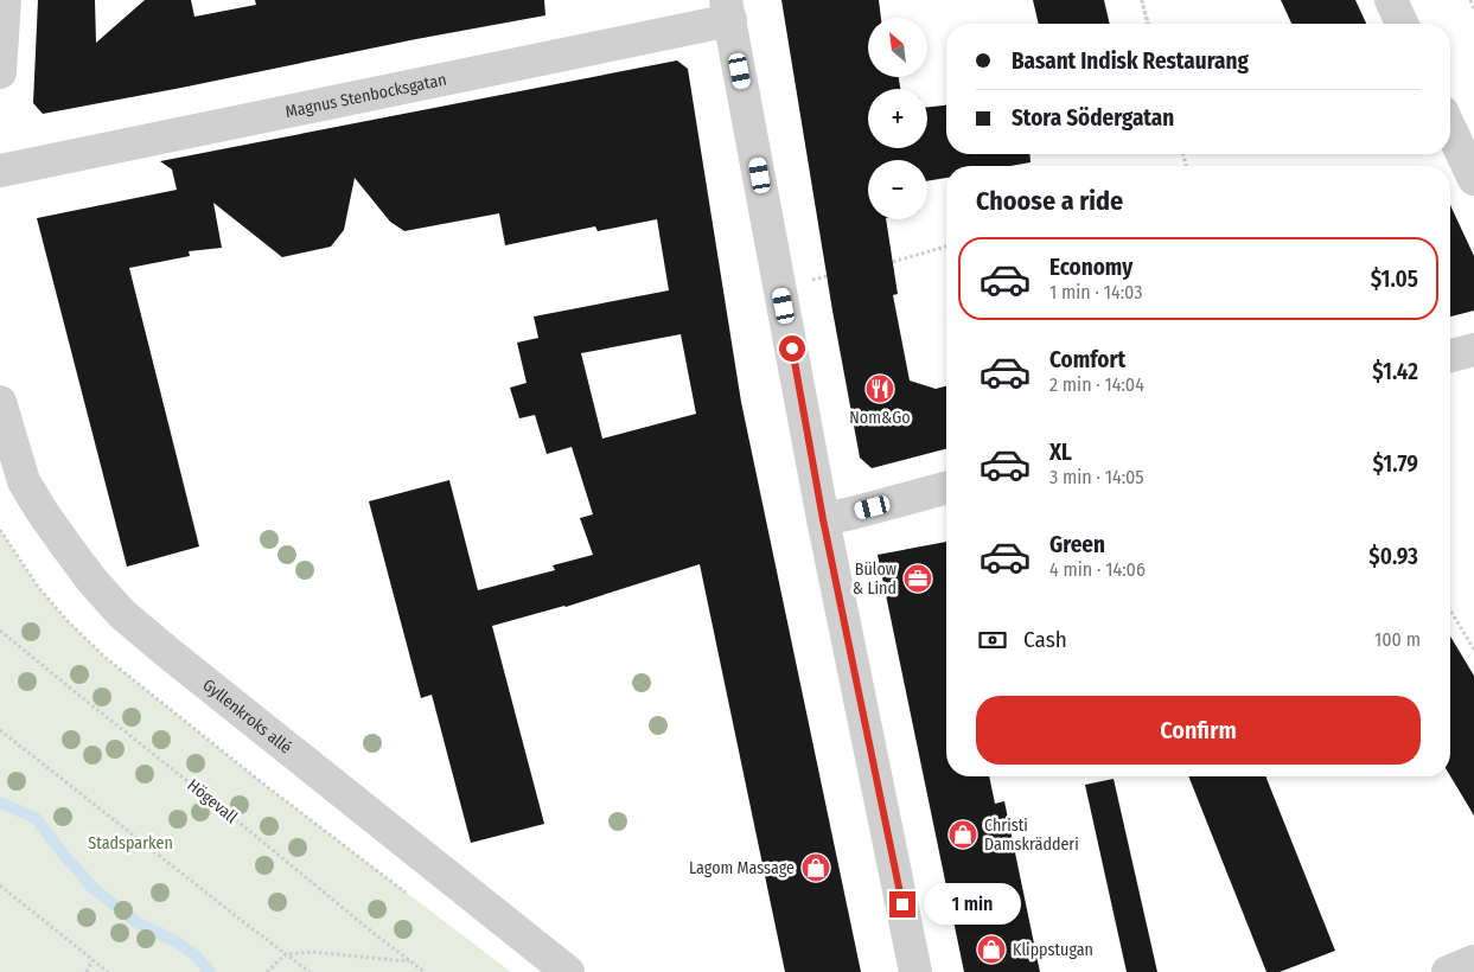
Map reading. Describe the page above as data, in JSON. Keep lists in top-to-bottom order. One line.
{"streets":{"street":["Magnus Stenbocksgatan","Gyllenkroks allé"],"path":["Högevall"]},"parks":["Stadsparken"],"places":{"restaurant":["Nom&Go"],"office":["Bülow & Lind"],"shop":["Christi Damskrädderi","Lagom Massage","Klippstugan"]},"north":"top left","page":{"map_buttons":["+","−"],"banner":["Basant Indisk Restaurang","Stora Södergatan"],"heading":"Choose a ride","list":[{"name":"Economy","note":"1 min · 14:03","value":"$1.05"},{"name":"Comfort","note":"2 min · 14:04","value":"$1.42"},{"name":"XL","note":"3 min · 14:05","value":"$1.79"},{"name":"Green","note":"4 min · 14:06","value":"$0.93"}],"pay":["Cash","100 m"],"buttons":"Confirm","bubble":"1 min"}}
